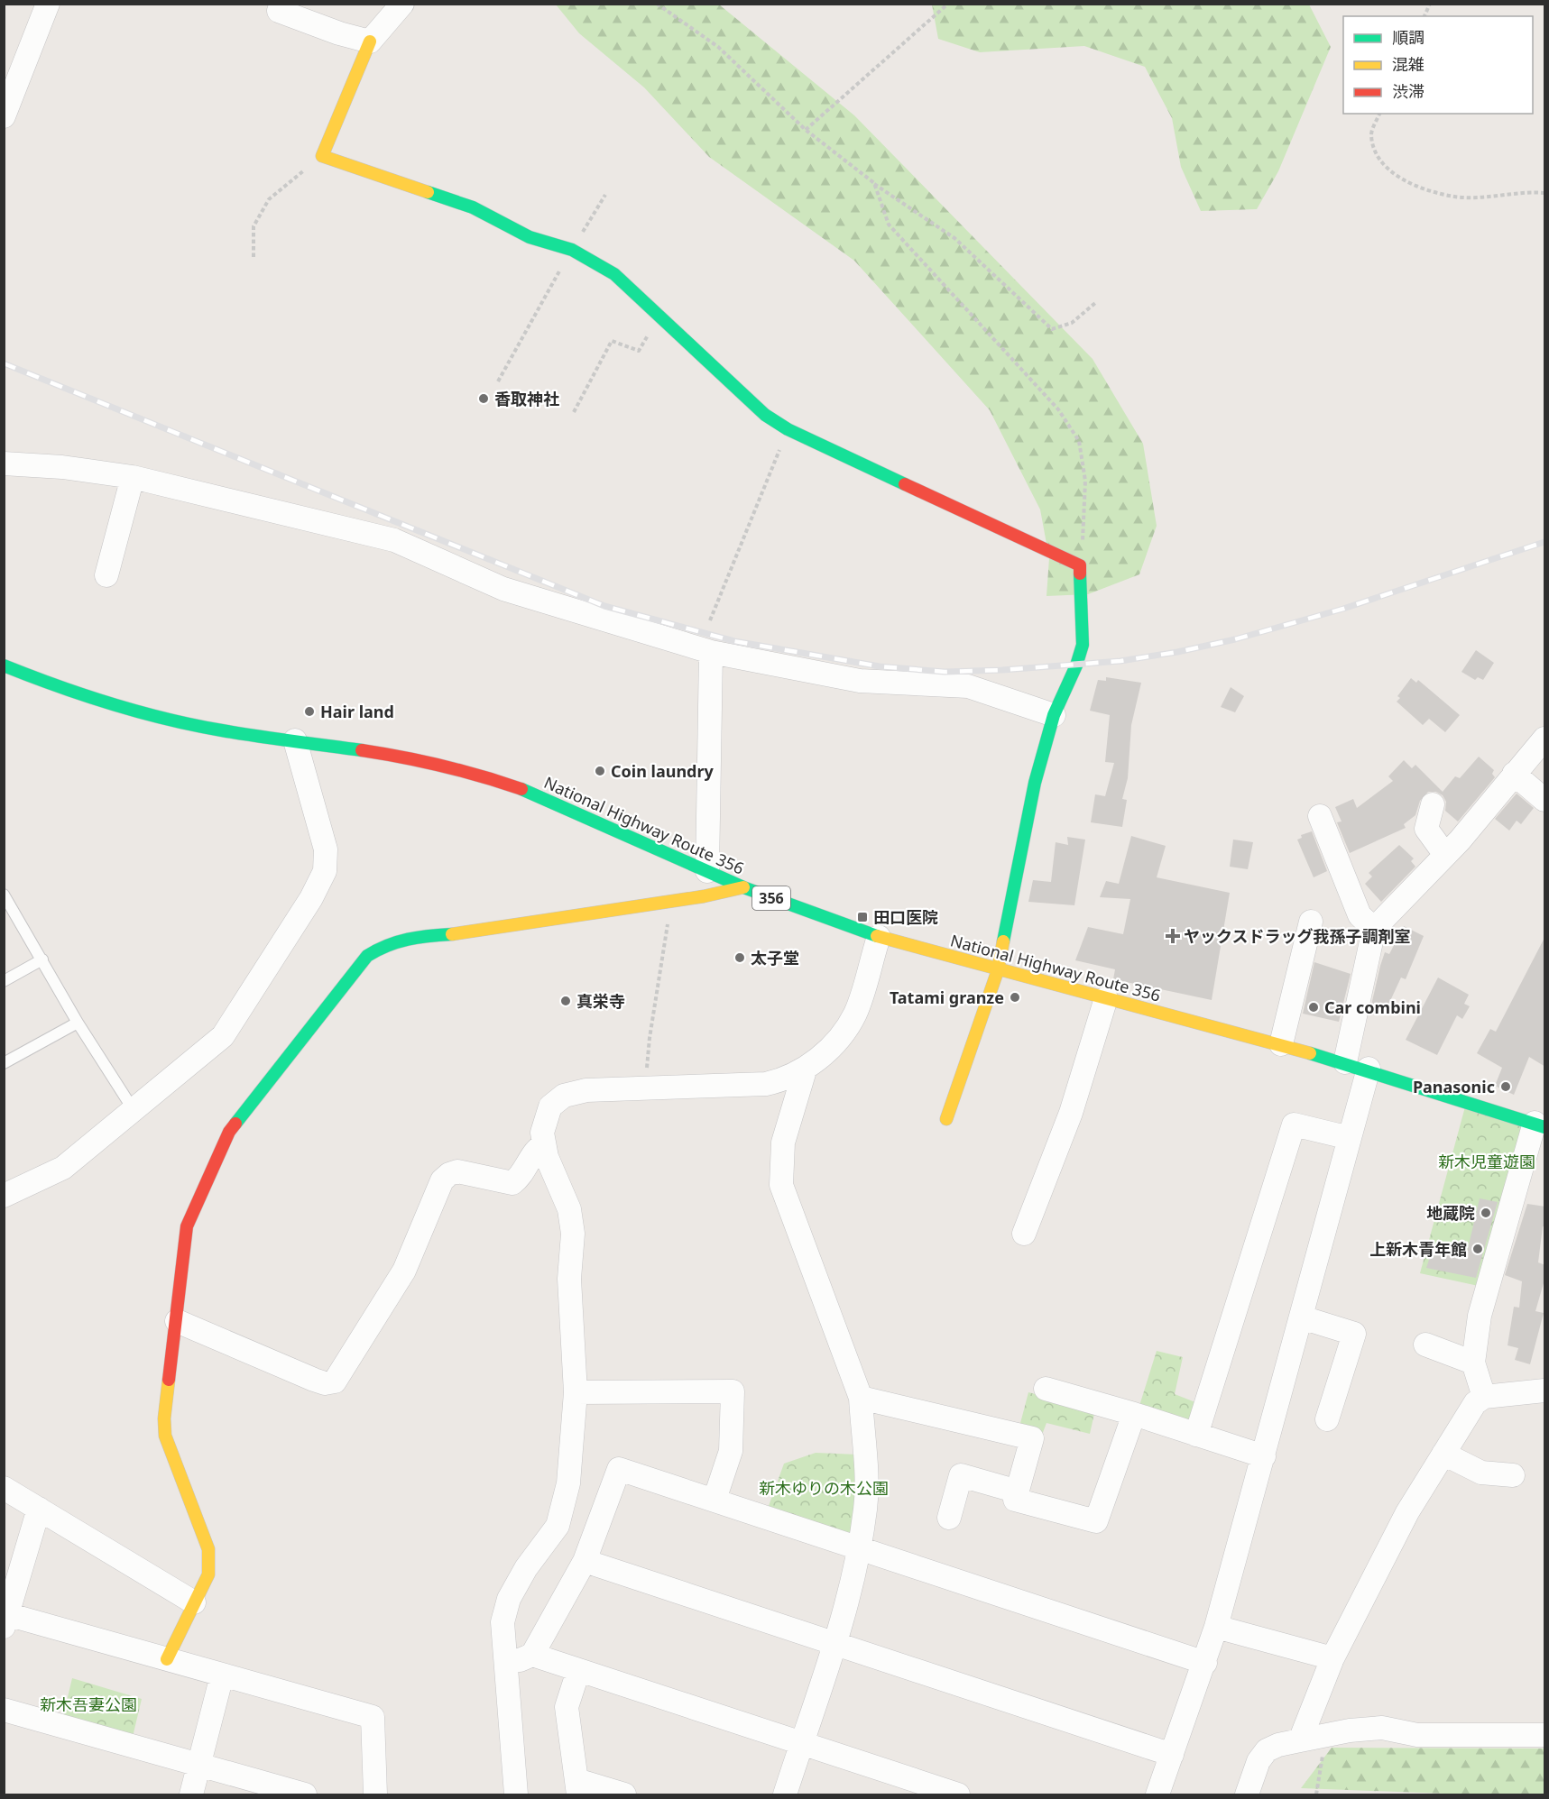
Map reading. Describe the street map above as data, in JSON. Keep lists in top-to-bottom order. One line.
{"streets":{"main road":["National Highway Route 356","356"]},"parks":["新木児童遊園","新木ゆりの木公園","新木吾妻公園"],"places":{"other":["香取神社","Hair land","Coin laundry","太子堂","Tatami granze","真栄寺","Car combini","Panasonic","地蔵院","上新木青年館"],"transit":["田口医院"],"health":["ヤックスドラッグ我孫子調剤室"]},"legend":["順調","混雑","渋滞"]}
